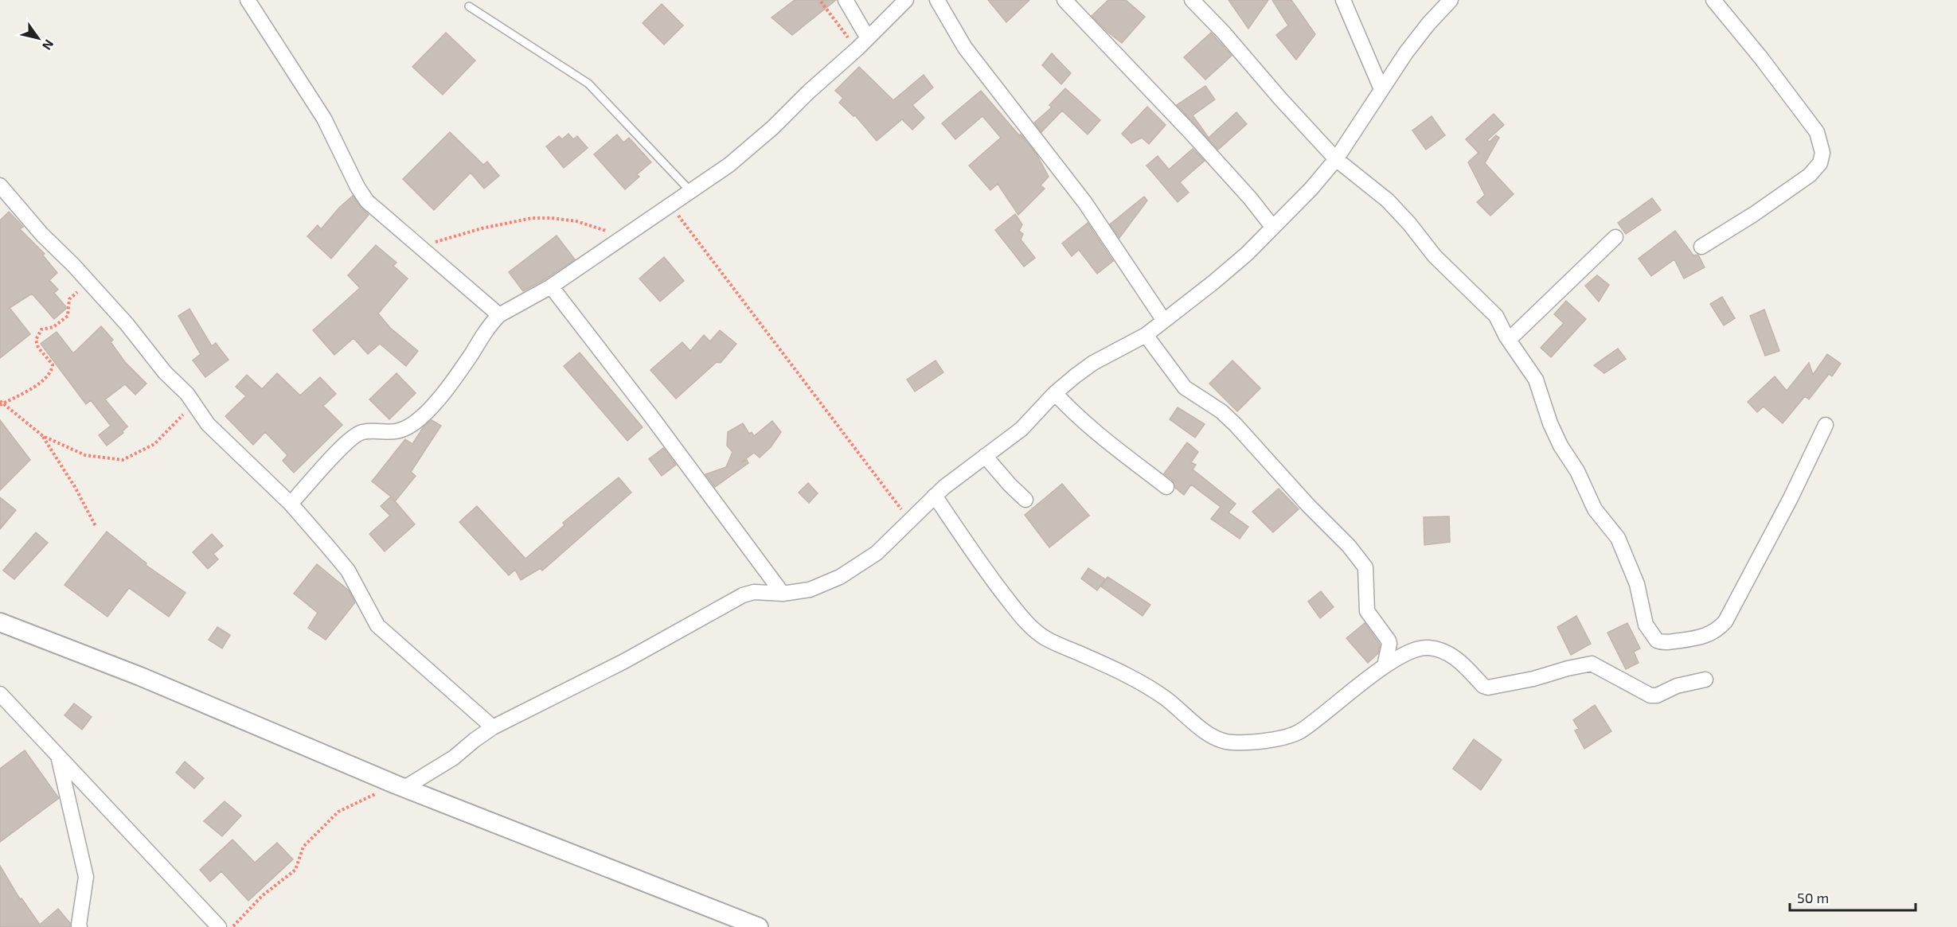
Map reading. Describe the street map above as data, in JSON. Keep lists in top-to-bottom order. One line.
{"scale_bar":"50 m","north":"bottom right"}
